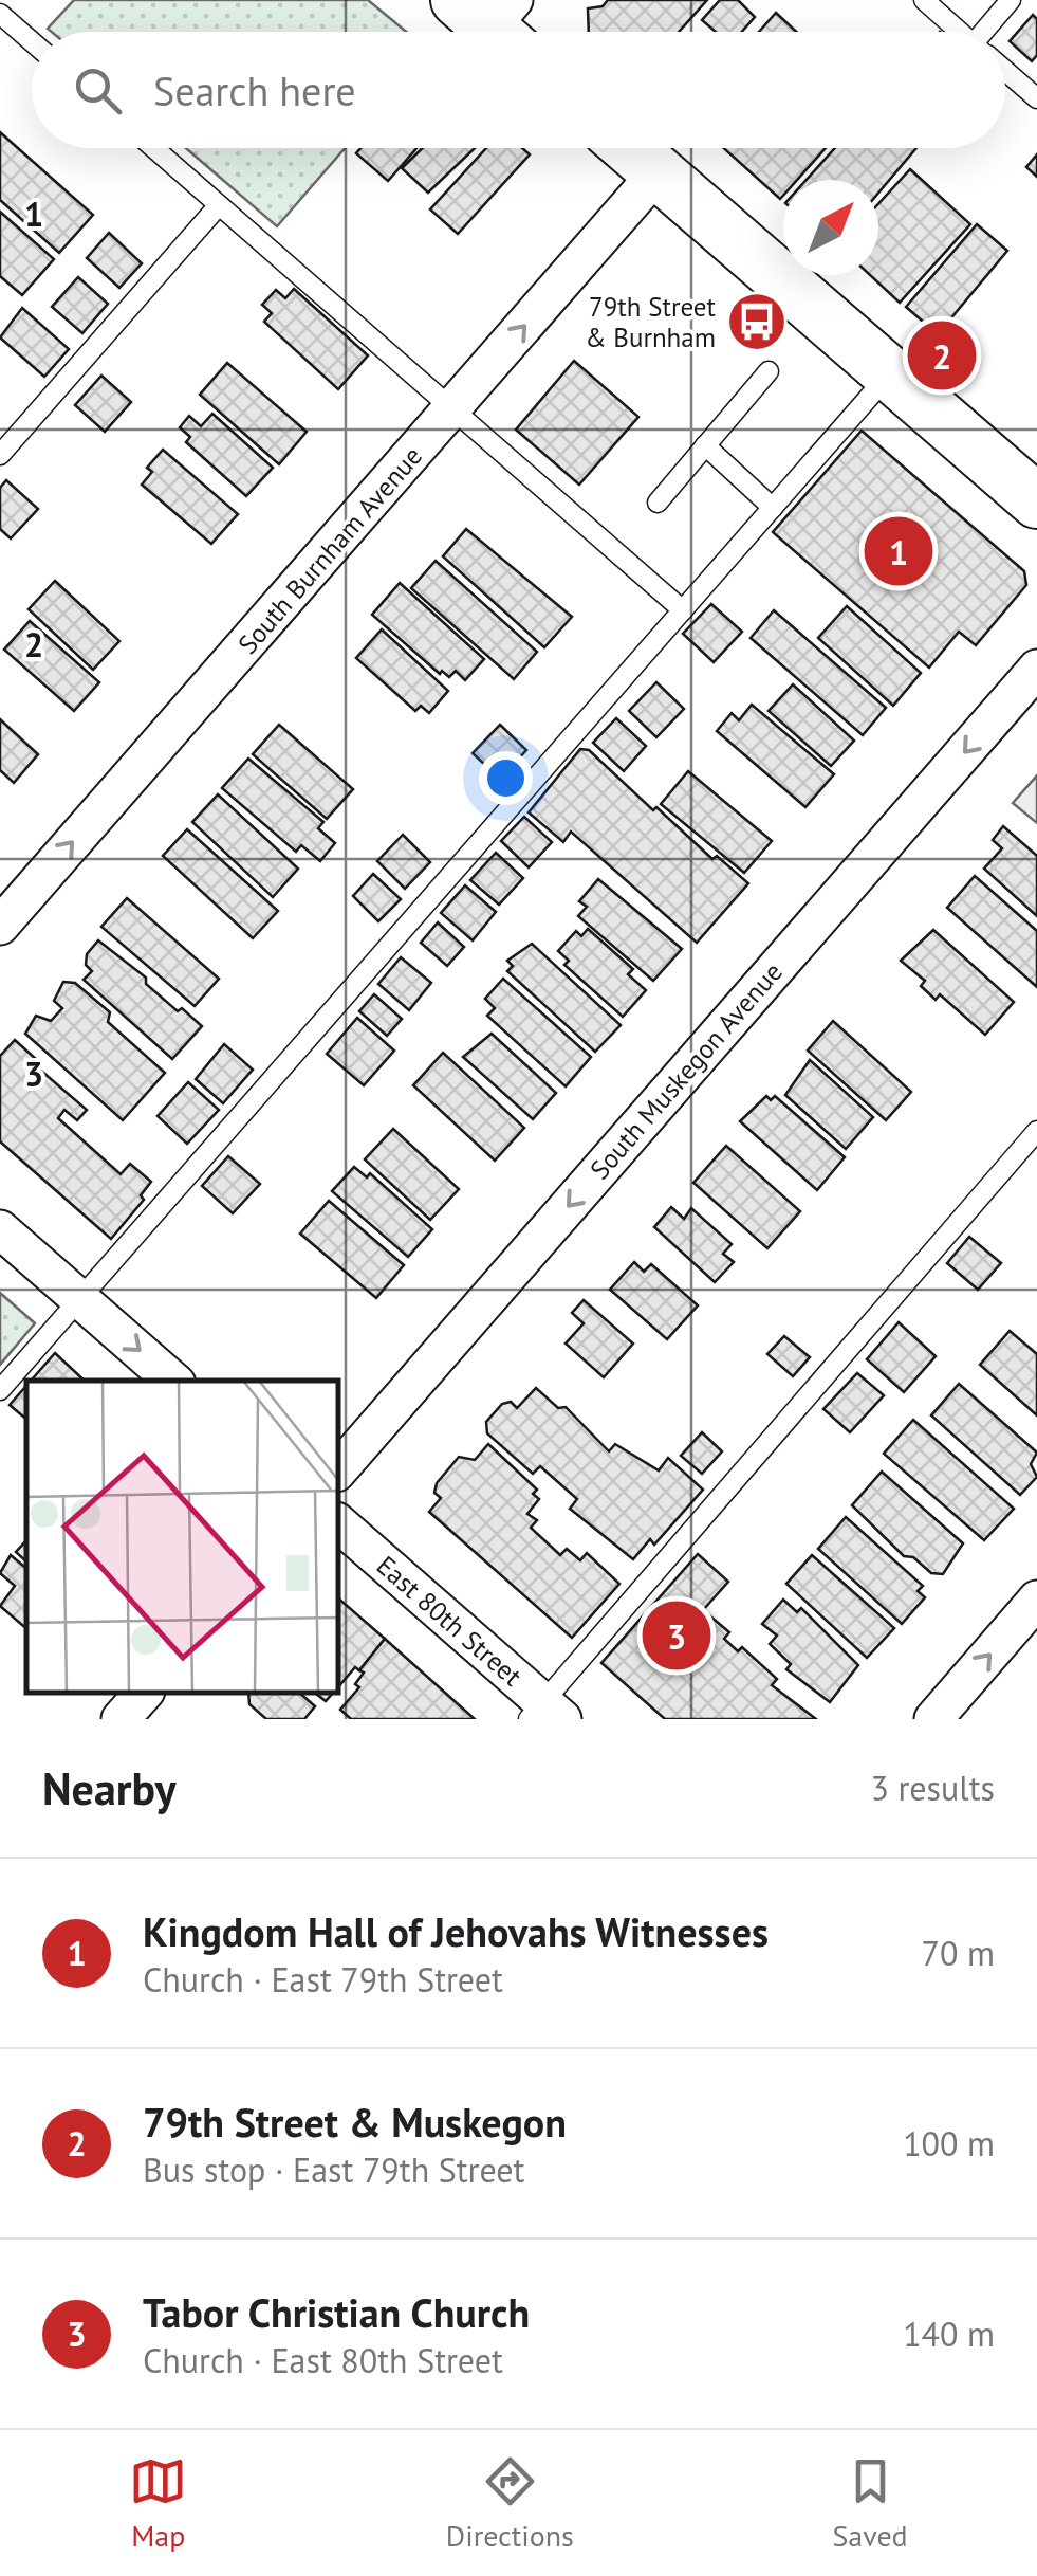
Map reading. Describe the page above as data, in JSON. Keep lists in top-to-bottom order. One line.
{"streets":{"street":["South Burnham Avenue","South Muskegon Avenue","East 80th Street"]},"one_way":["South Burnham Avenue","South Muskegon Avenue"],"places":{"bus stop":["79th Street & Burnham"]},"north":"top right","page":{"search":"Search here","pins":["2","1","3"],"heading":["Nearby","3 results"],"list":[{"mark":"1","name":"Kingdom Hall of Jehovahs Witnesses","note":"Church · East 79th Street","value":"70 m"},{"mark":"2","name":"79th Street & Muskegon","note":"Bus stop · East 79th Street","value":"100 m"},{"mark":"3","name":"Tabor Christian Church","note":"Church · East 80th Street","value":"140 m"}],"nav":["Map","Directions","Saved"]},"grid":{"rows":["1","2","3"]}}
